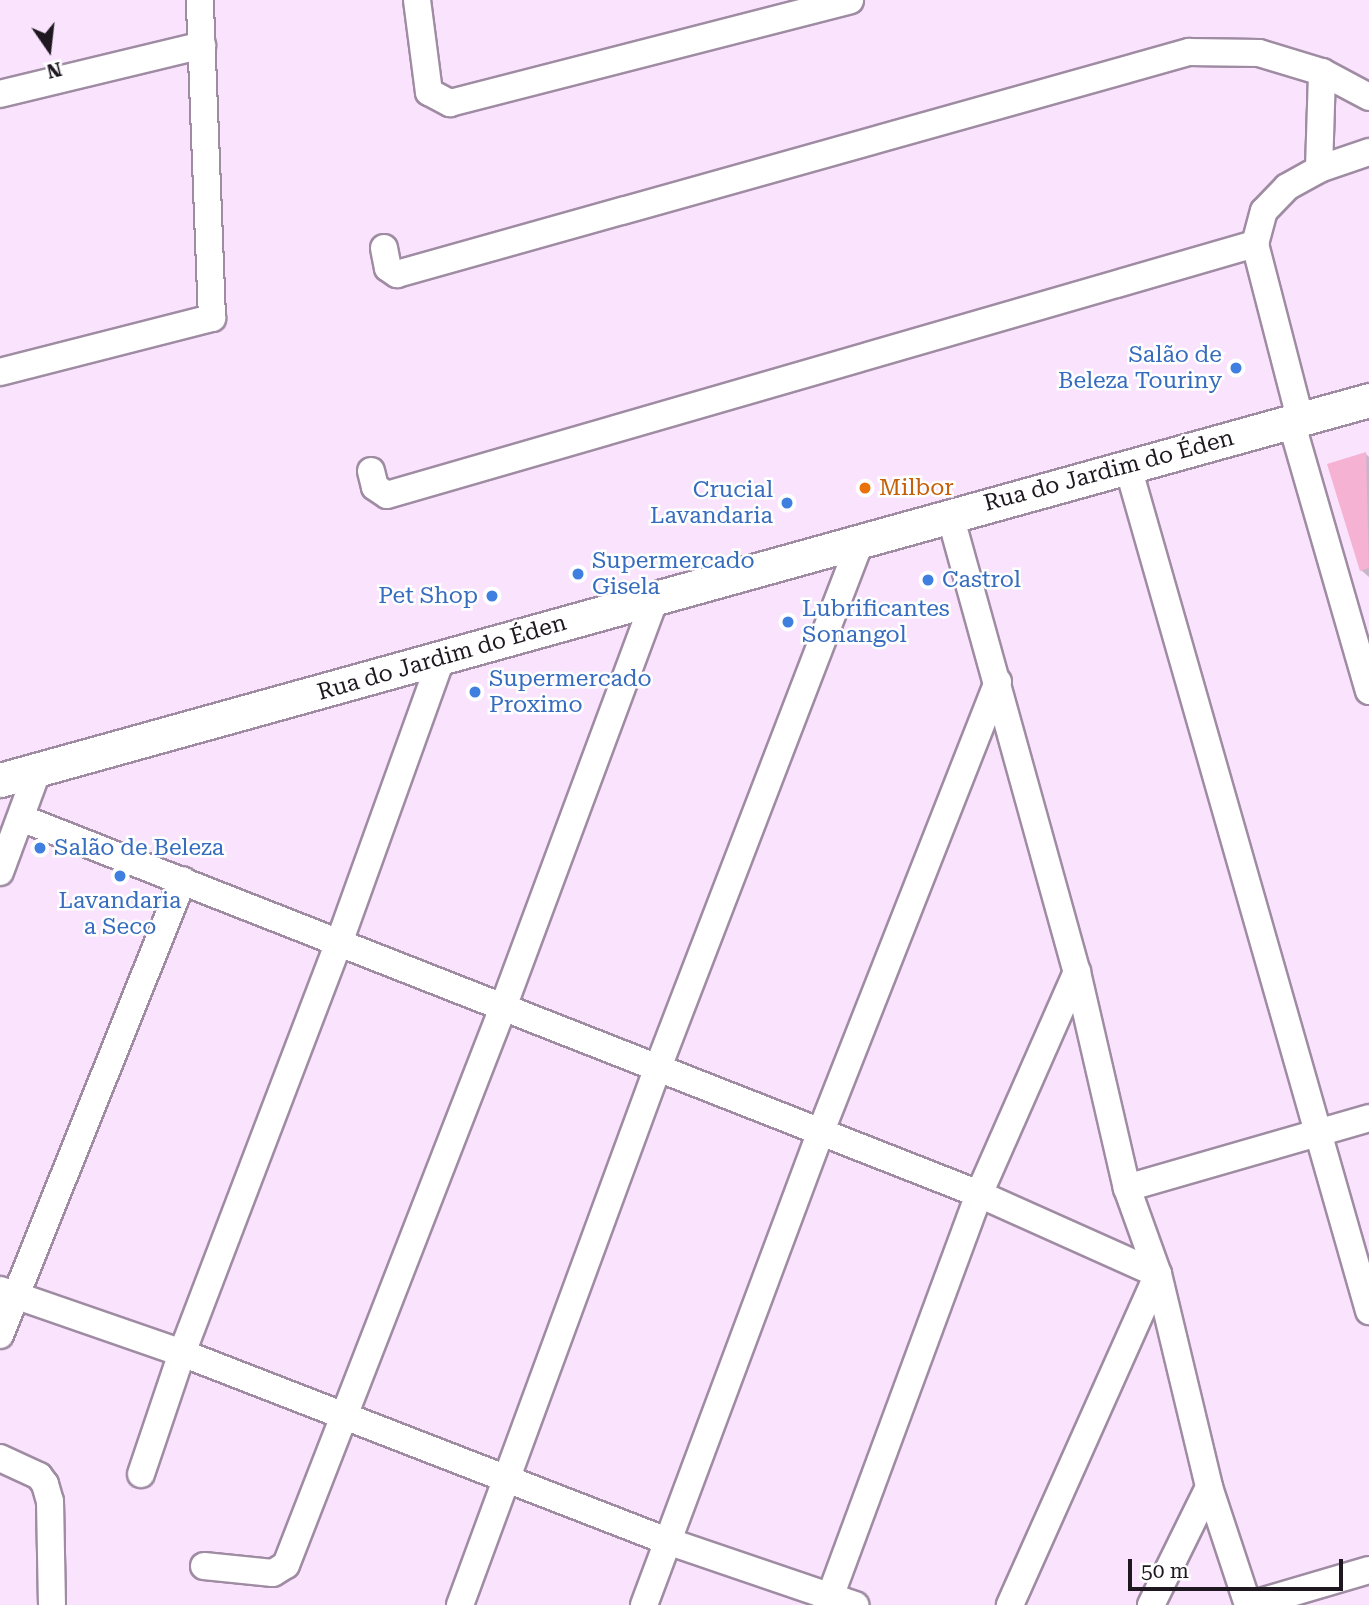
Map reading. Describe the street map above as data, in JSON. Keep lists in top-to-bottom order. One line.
{"streets":{"street":["Rua do Jardim do Éden"]},"places":["Salão de Beleza Touriny","Milbor","Crucial Lavandaria","Supermercado Gisela","Castrol","Pet Shop","Lubrificantes Sonangol","Supermercado Proximo","Salão de Beleza","Lavandaria a Seco"],"scale_bar":"50 m","north":"bottom"}
